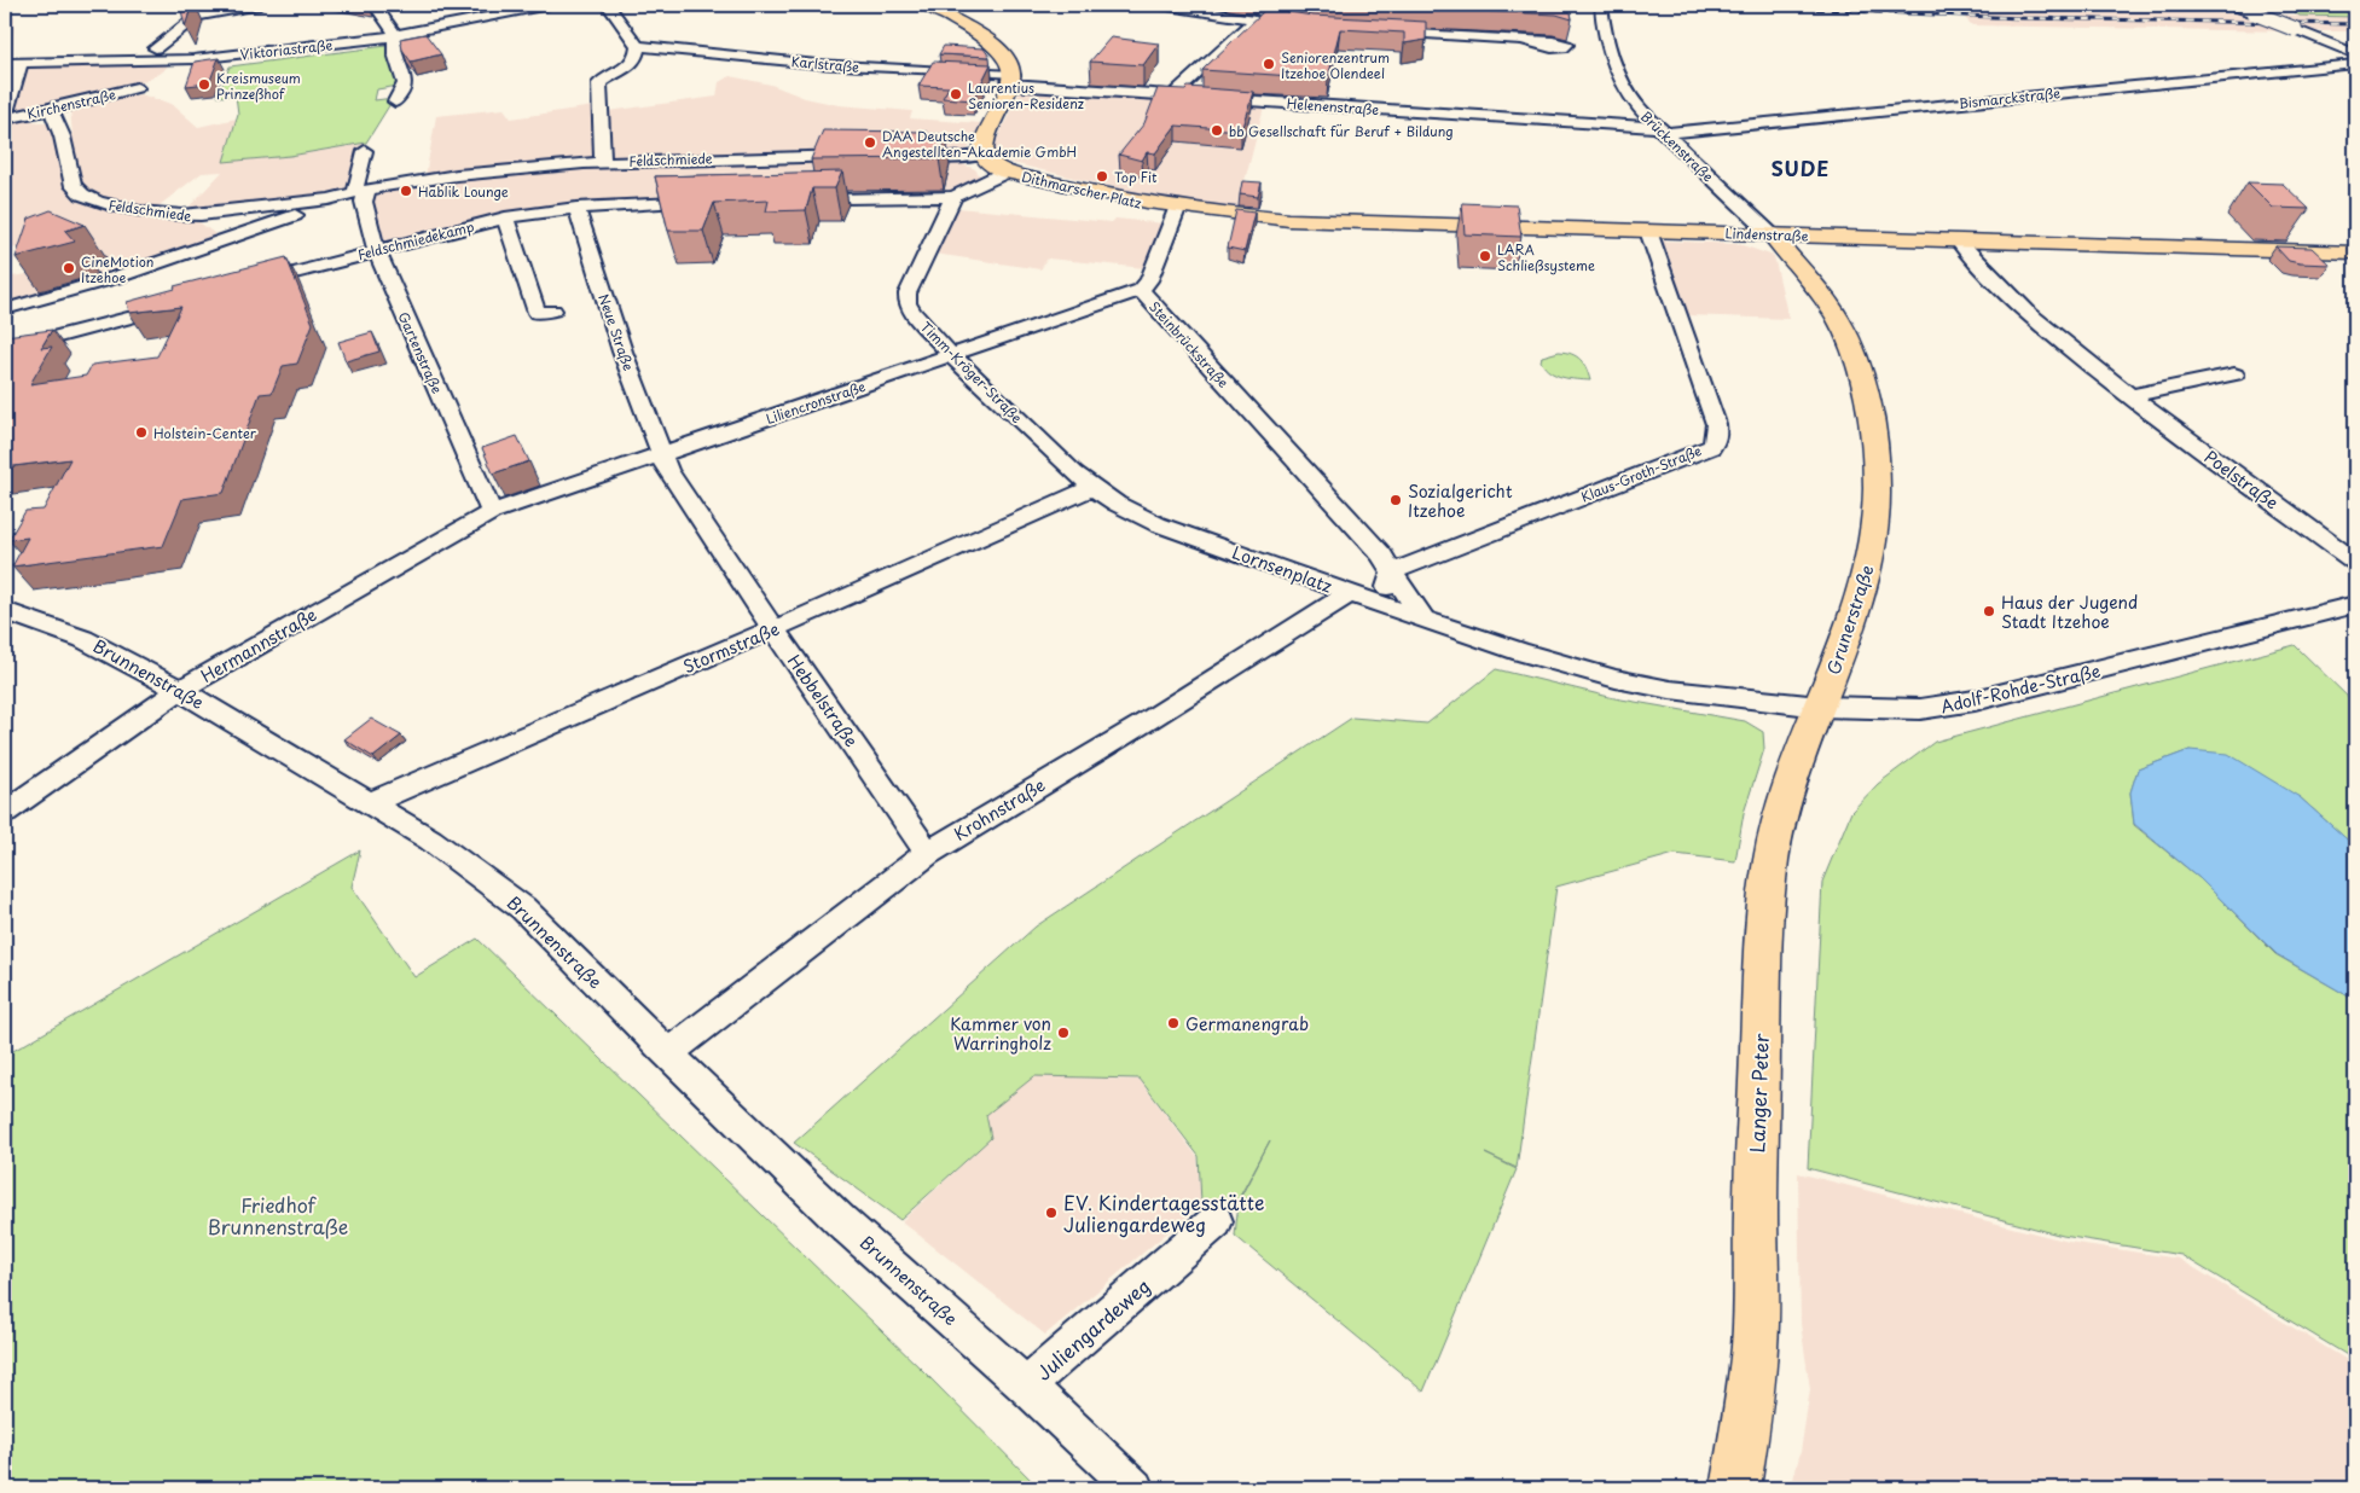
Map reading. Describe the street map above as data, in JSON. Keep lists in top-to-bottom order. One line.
{"streets":{"main road":["Dithmarscher Platz","Lindenstraße","Grunerstraße","Langer Peter"],"street":["Viktoriastraße","Karlstraße","Bismarckstraße","Kirchenstraße","Helenenstraße","Brückenstraße","Feldschmiede","Feldschmiedekamp","Neue Straße","Steinbrückstraße","Gartenstraße","Timm-Kröger-Straße","Liliencronstraße","Klaus-Groth-Straße","Poelstraße","Lornsenplatz","Hermannstraße","Stormstraße","Brunnenstraße","Adolf-Rohde-Straße","Hebbelstraße","Krohnstraße","Juliengardeweg"]},"crossings":[["Karlstraße","Helenenstraße"],["Bismarckstraße","Helenenstraße"],["Bismarckstraße","Brückenstraße"],["Kirchenstraße","Feldschmiede"],["Helenenstraße","Brückenstraße"],["Brückenstraße","Lindenstraße"],["Brückenstraße","Grunerstraße"],["Feldschmiede","Gartenstraße"],["Dithmarscher Platz","Lindenstraße"],["Dithmarscher Platz","Steinbrückstraße"],["Lindenstraße","Steinbrückstraße"],["Lindenstraße","Klaus-Groth-Straße"],["Lindenstraße","Poelstraße"],["Lindenstraße","Grunerstraße"],["Feldschmiedekamp","Neue Straße"],["Feldschmiedekamp","Gartenstraße"],["Neue Straße","Liliencronstraße"],["Neue Straße","Hebbelstraße"],["Steinbrückstraße","Liliencronstraße"],["Steinbrückstraße","Klaus-Groth-Straße"],["Gartenstraße","Liliencronstraße"],["Gartenstraße","Hermannstraße"],["Timm-Kröger-Straße","Liliencronstraße"],["Timm-Kröger-Straße","Lornsenplatz"],["Timm-Kröger-Straße","Stormstraße"],["Liliencronstraße","Hermannstraße"],["Liliencronstraße","Hebbelstraße"],["Lornsenplatz","Adolf-Rohde-Straße"],["Lornsenplatz","Krohnstraße"],["Grunerstraße","Adolf-Rohde-Straße"],["Grunerstraße","Langer Peter"],["Hermannstraße","Brunnenstraße"],["Stormstraße","Brunnenstraße"],["Stormstraße","Hebbelstraße"],["Brunnenstraße","Krohnstraße"],["Brunnenstraße","Juliengardeweg"],["Adolf-Rohde-Straße","Langer Peter"],["Hebbelstraße","Krohnstraße"]],"districts":["SUDE"],"parks":["Friedhof Brunnenstraße"],"places":["Seniorenzentrum Itzehoe Olendeel","Kreismuseum Prinzeßhof","Laurentius Senioren-Residenz","bb Gesellschaft für Beruf + Bildung","DAA Deutsche Angestellten-Akademie GmbH","Top Fit","Hablik Lounge","LARA Schließsysteme","CineMotion Itzehoe","Holstein-Center","Sozialgericht Itzehoe","Haus der Jugend Stadt Itzehoe","Germanengrab","Kammer von Warringholz","EV. Kindertagesstätte Juliengardeweg"]}
